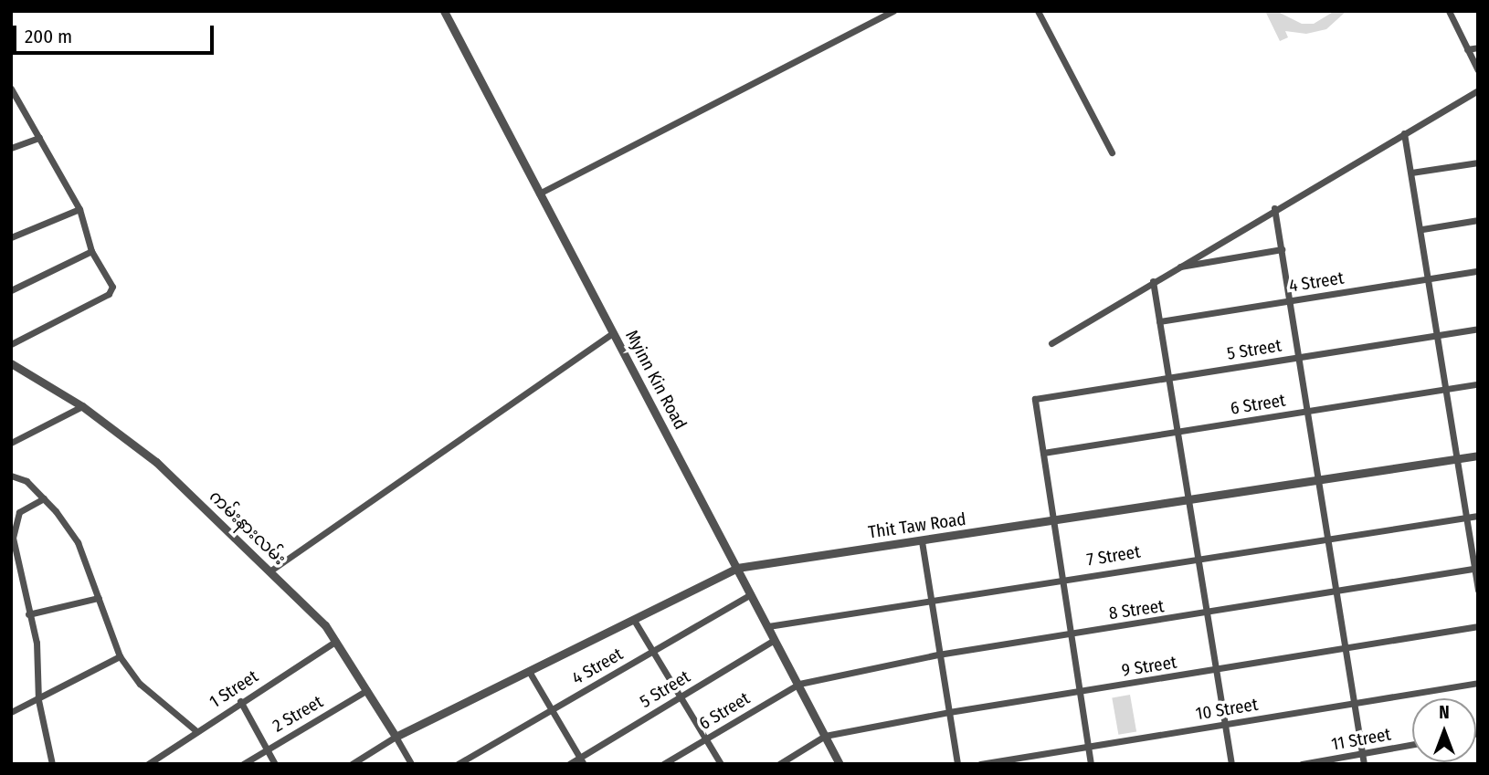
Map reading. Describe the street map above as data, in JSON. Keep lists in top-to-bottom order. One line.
{"streets":{"street":["4 Street","5 Street","Myinn Kin Road","6 Street","Thit Taw Road","ကမ်းနားလမ်း","7 Street","8 Street","9 Street","1 Street","10 Street","2 Street","11 Street"]},"crossings":[["4 Street","Myinn Kin Road"],["5 Street","6 Street"],["Myinn Kin Road","Thit Taw Road"],["Myinn Kin Road","7 Street"],["6 Street","8 Street"],["Thit Taw Road","ကမ်းနားလမ်း"],["ကမ်းနားလမ်း","1 Street"],["ကမ်းနားလမ်း","2 Street"]],"scale_bar":"200 m","north":"top"}
